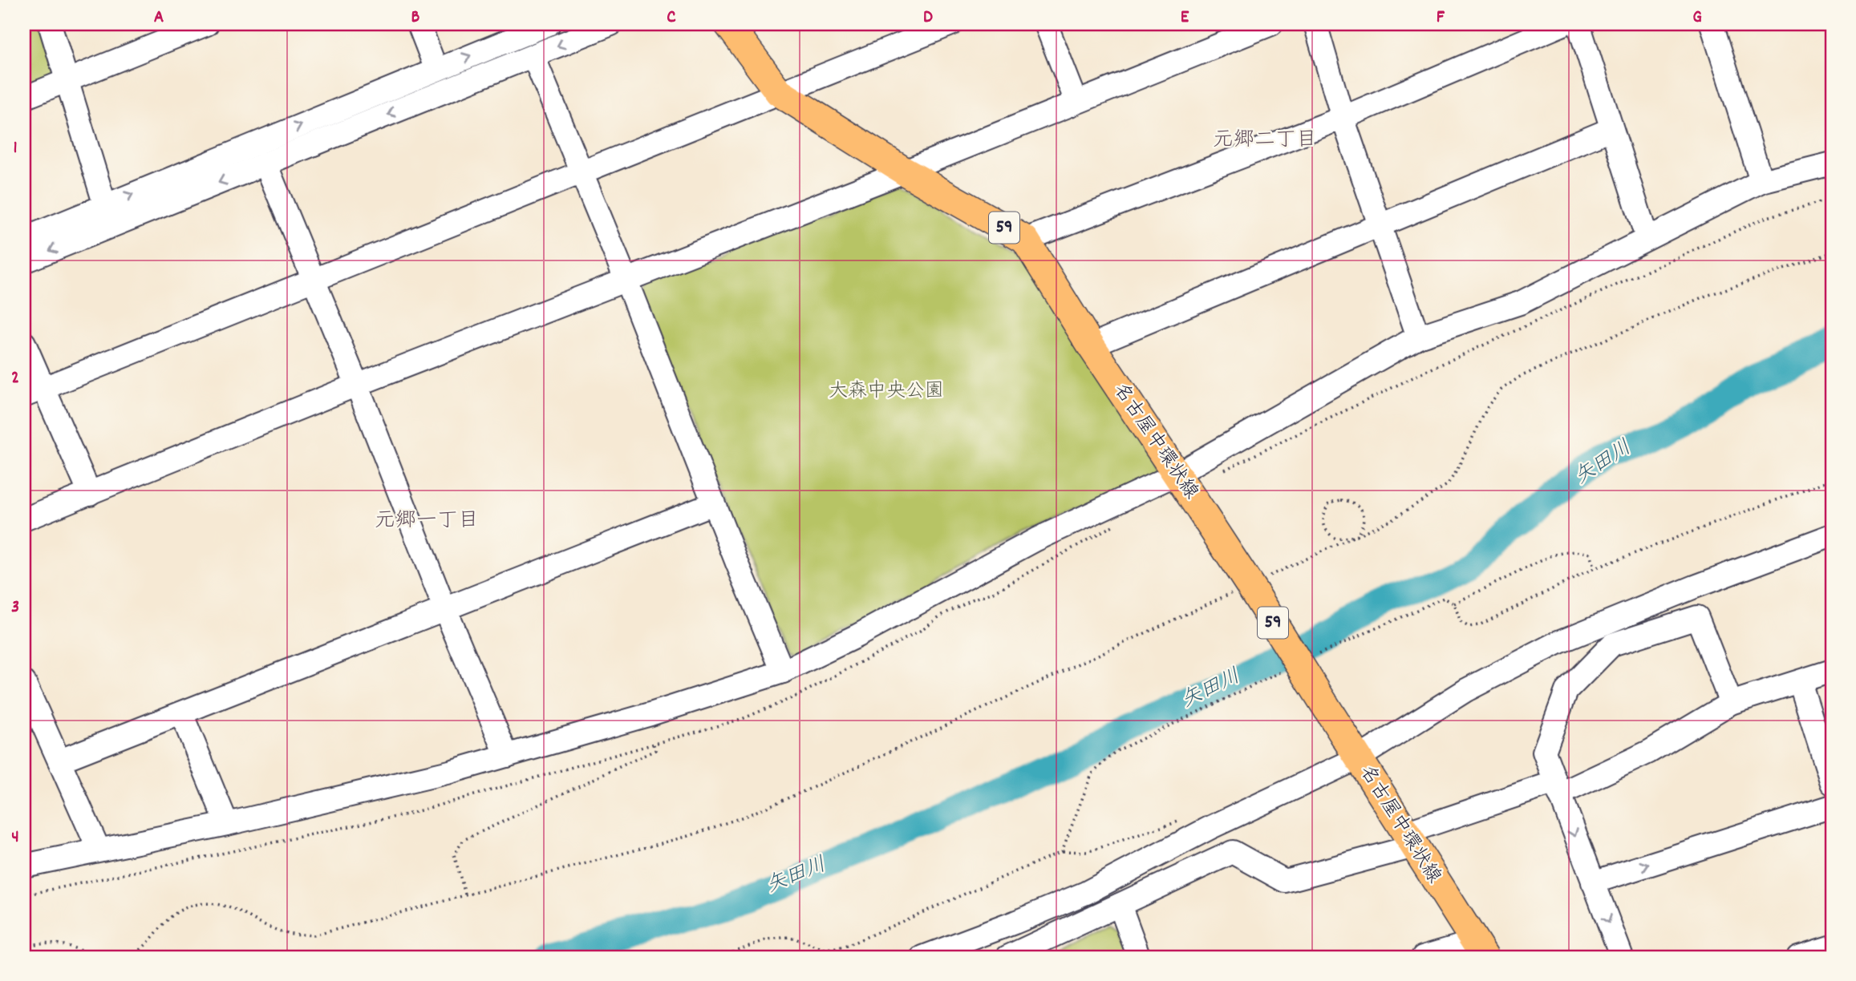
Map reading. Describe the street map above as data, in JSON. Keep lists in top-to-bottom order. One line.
{"streets":{"main road":["59","名古屋中環状線"]},"districts":["元郷二丁目","元郷一丁目"],"water":["矢田川"],"parks":["大森中央公園"],"grid":{"columns":["A","B","C","D","E","F","G"],"rows":["1","2","3","4"]}}
